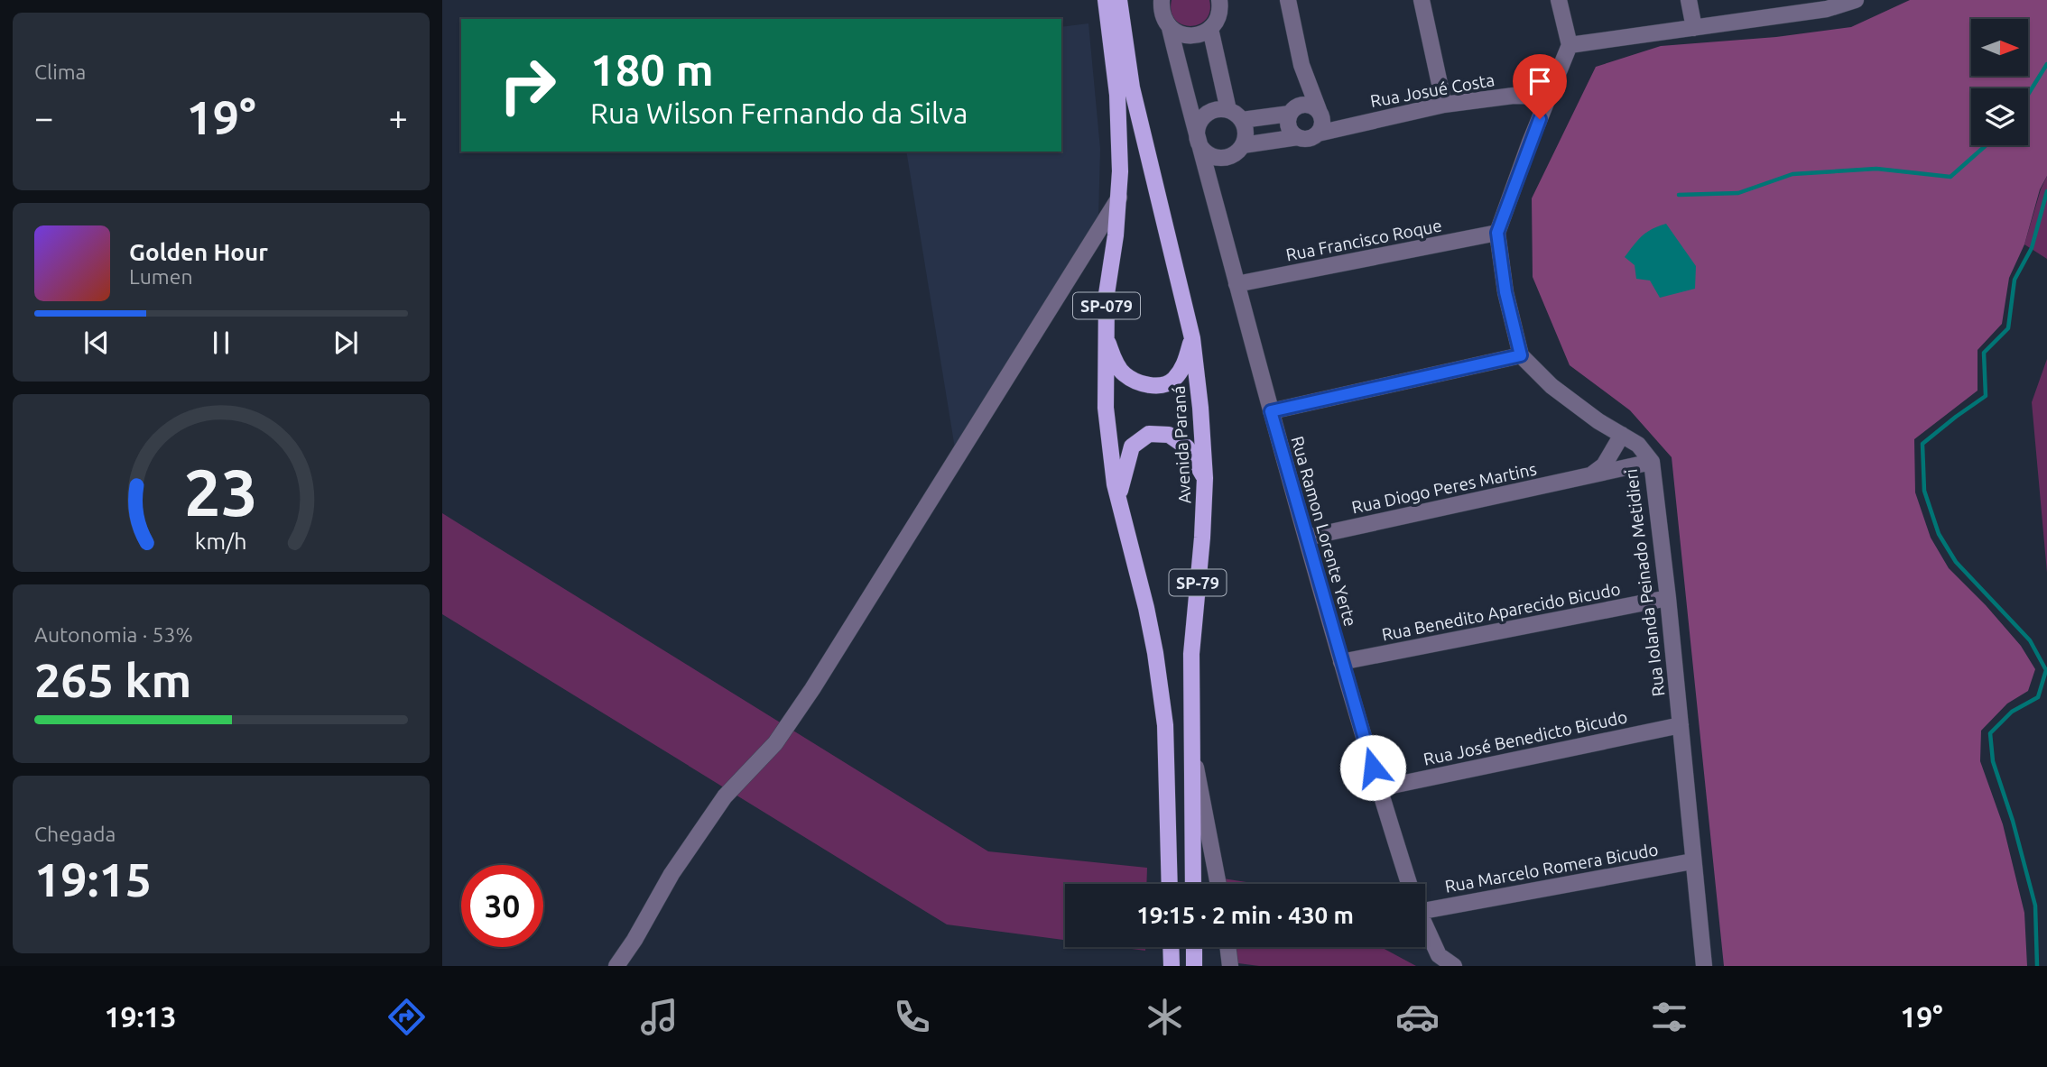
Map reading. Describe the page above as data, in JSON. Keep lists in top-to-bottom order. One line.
{"streets":{"main road":["SP-079","Avenida Paraná","SP-79"],"street":["Rua Josué Costa","Rua Francisco Roque","Rua Diogo Peres Martins","Rua Ramon Lorente Yerte","Rua Iolanda Peinado Metidieri","Rua Benedito Aparecido Bicudo","Rua José Benedicto Bicudo","Rua Marcelo Romera Bicudo"]},"crossings":[["Rua Francisco Roque","Rua Ramon Lorente Yerte"],["Rua Diogo Peres Martins","Rua Ramon Lorente Yerte"],["Rua Diogo Peres Martins","Rua Iolanda Peinado Metidieri"],["Rua Ramon Lorente Yerte","Rua Benedito Aparecido Bicudo"],["Rua Ramon Lorente Yerte","Rua José Benedicto Bicudo"],["Rua Iolanda Peinado Metidieri","Rua Benedito Aparecido Bicudo"],["Rua Iolanda Peinado Metidieri","Rua José Benedicto Bicudo"],["Rua Iolanda Peinado Metidieri","Rua Marcelo Romera Bicudo"]],"north":"right","page":{"tile":["Clima",["Autonomia · 53%","265 km"],["Chegada","19:15"]],"turn":["180 m","Rua Wilson Fernando da Silva"],"heat":["−","19°","+"],"song":["Golden Hour","Lumen"],"limit":"30","trip":"19:15 · 2 min · 430 m","tabs":["19:13","19°"],"gauge":["23","km/h"]}}
